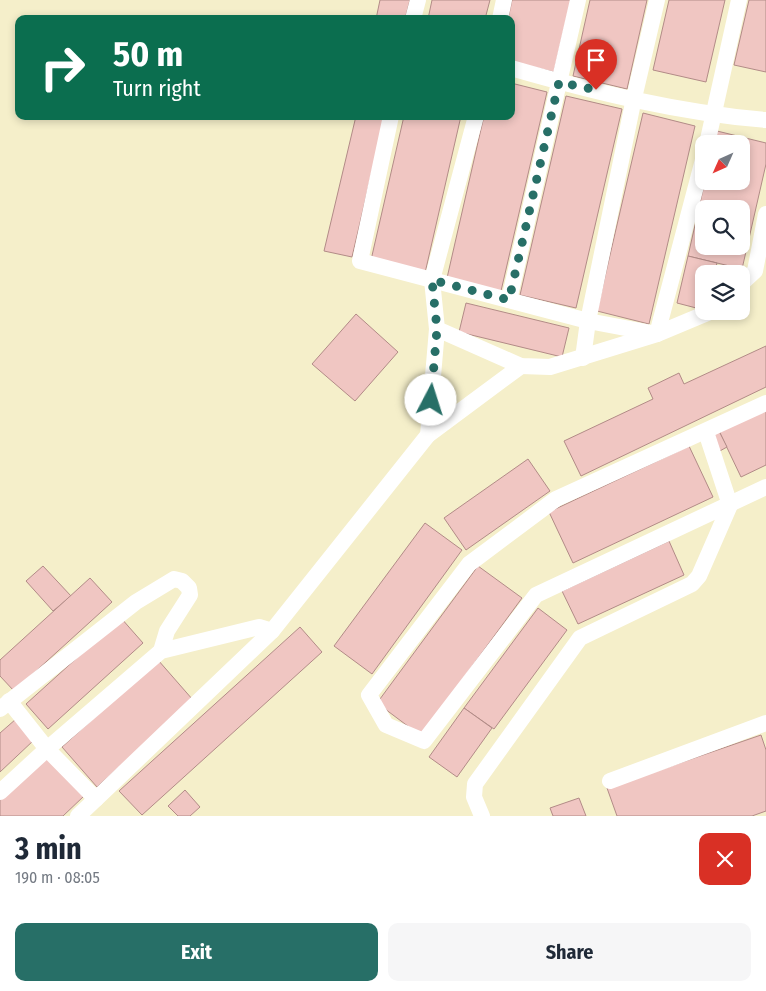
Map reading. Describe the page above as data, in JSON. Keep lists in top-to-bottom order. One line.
{"north":"bottom left","page":{"turn":["50 m","Turn right"],"heading":["3 min","190 m · 08:05"],"buttons":["Exit","Share"]}}
